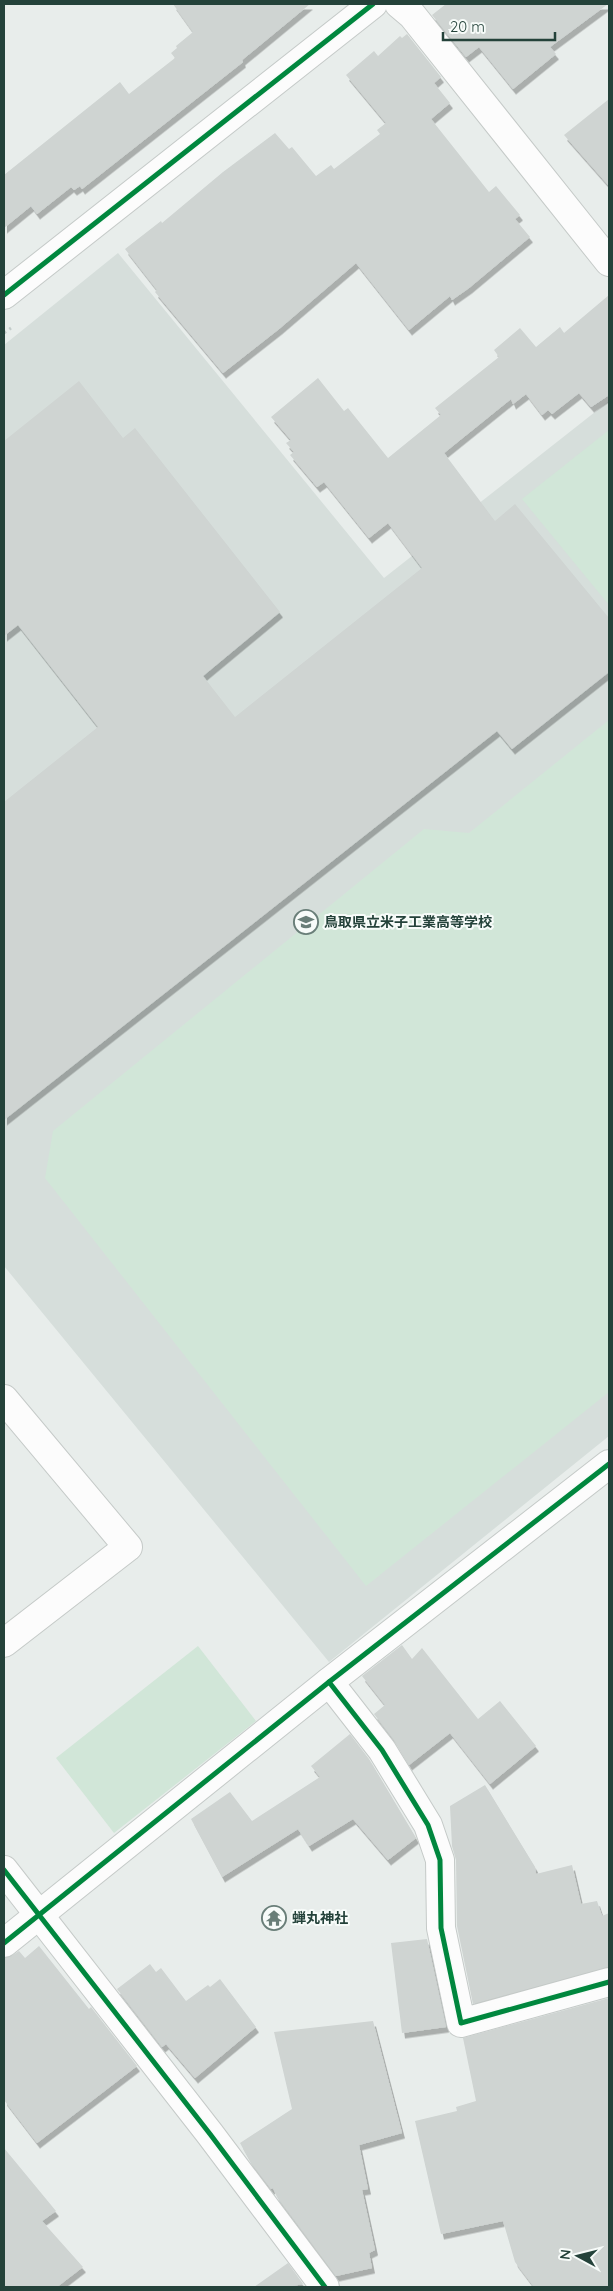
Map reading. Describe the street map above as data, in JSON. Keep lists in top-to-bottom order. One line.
{"places":{"school or university":["鳥取県立米子工業高等学校"],"temple":["蝉丸神社"]},"scale_bar":"20 m","north":"left"}
